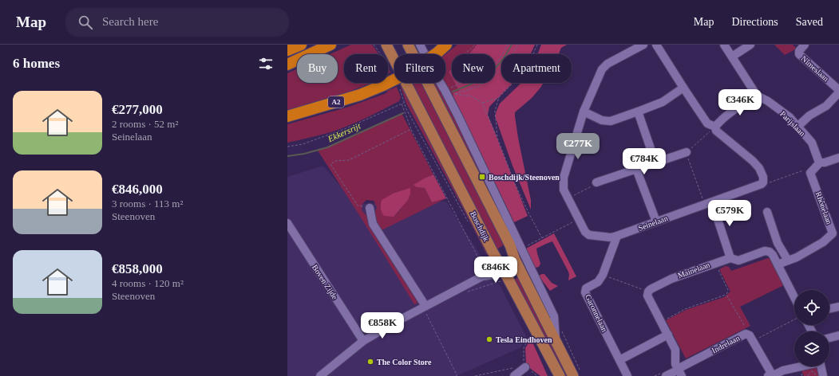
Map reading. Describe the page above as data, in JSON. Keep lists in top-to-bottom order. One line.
{"streets":{"highway":["A2"],"main road":["Boschdijk"],"street":["Nîmeslaan","Parijslaan","Rhônelaan","Seinelaan","Mainelaan","Boven Zijde","Garonnelaan","Indrelaan"]},"crossings":[["Nîmeslaan","Parijslaan"],["Rhônelaan","Mainelaan"],["Seinelaan","Garonnelaan"]],"water":["Ekkersrijt"],"places":{"transit":["Boschdijk/Steenoven"],"other":["Tesla Eindhoven","The Color Store"]},"page":{"header":"Map","search":"Search here","nav":["Map","Directions","Saved"],"heading":"6 homes","chip":["Buy","Rent","Filters","New","Apartment"],"list":[{"name":"€277,000","note":"2 rooms · 52 m² · Seinelaan"},{"name":"€846,000","note":"3 rooms · 113 m² · Steenoven"},{"name":"€858,000","note":"4 rooms · 120 m² · Steenoven"}],"price":["€346K","€277K","€784K","€579K","€846K","€858K"]}}
